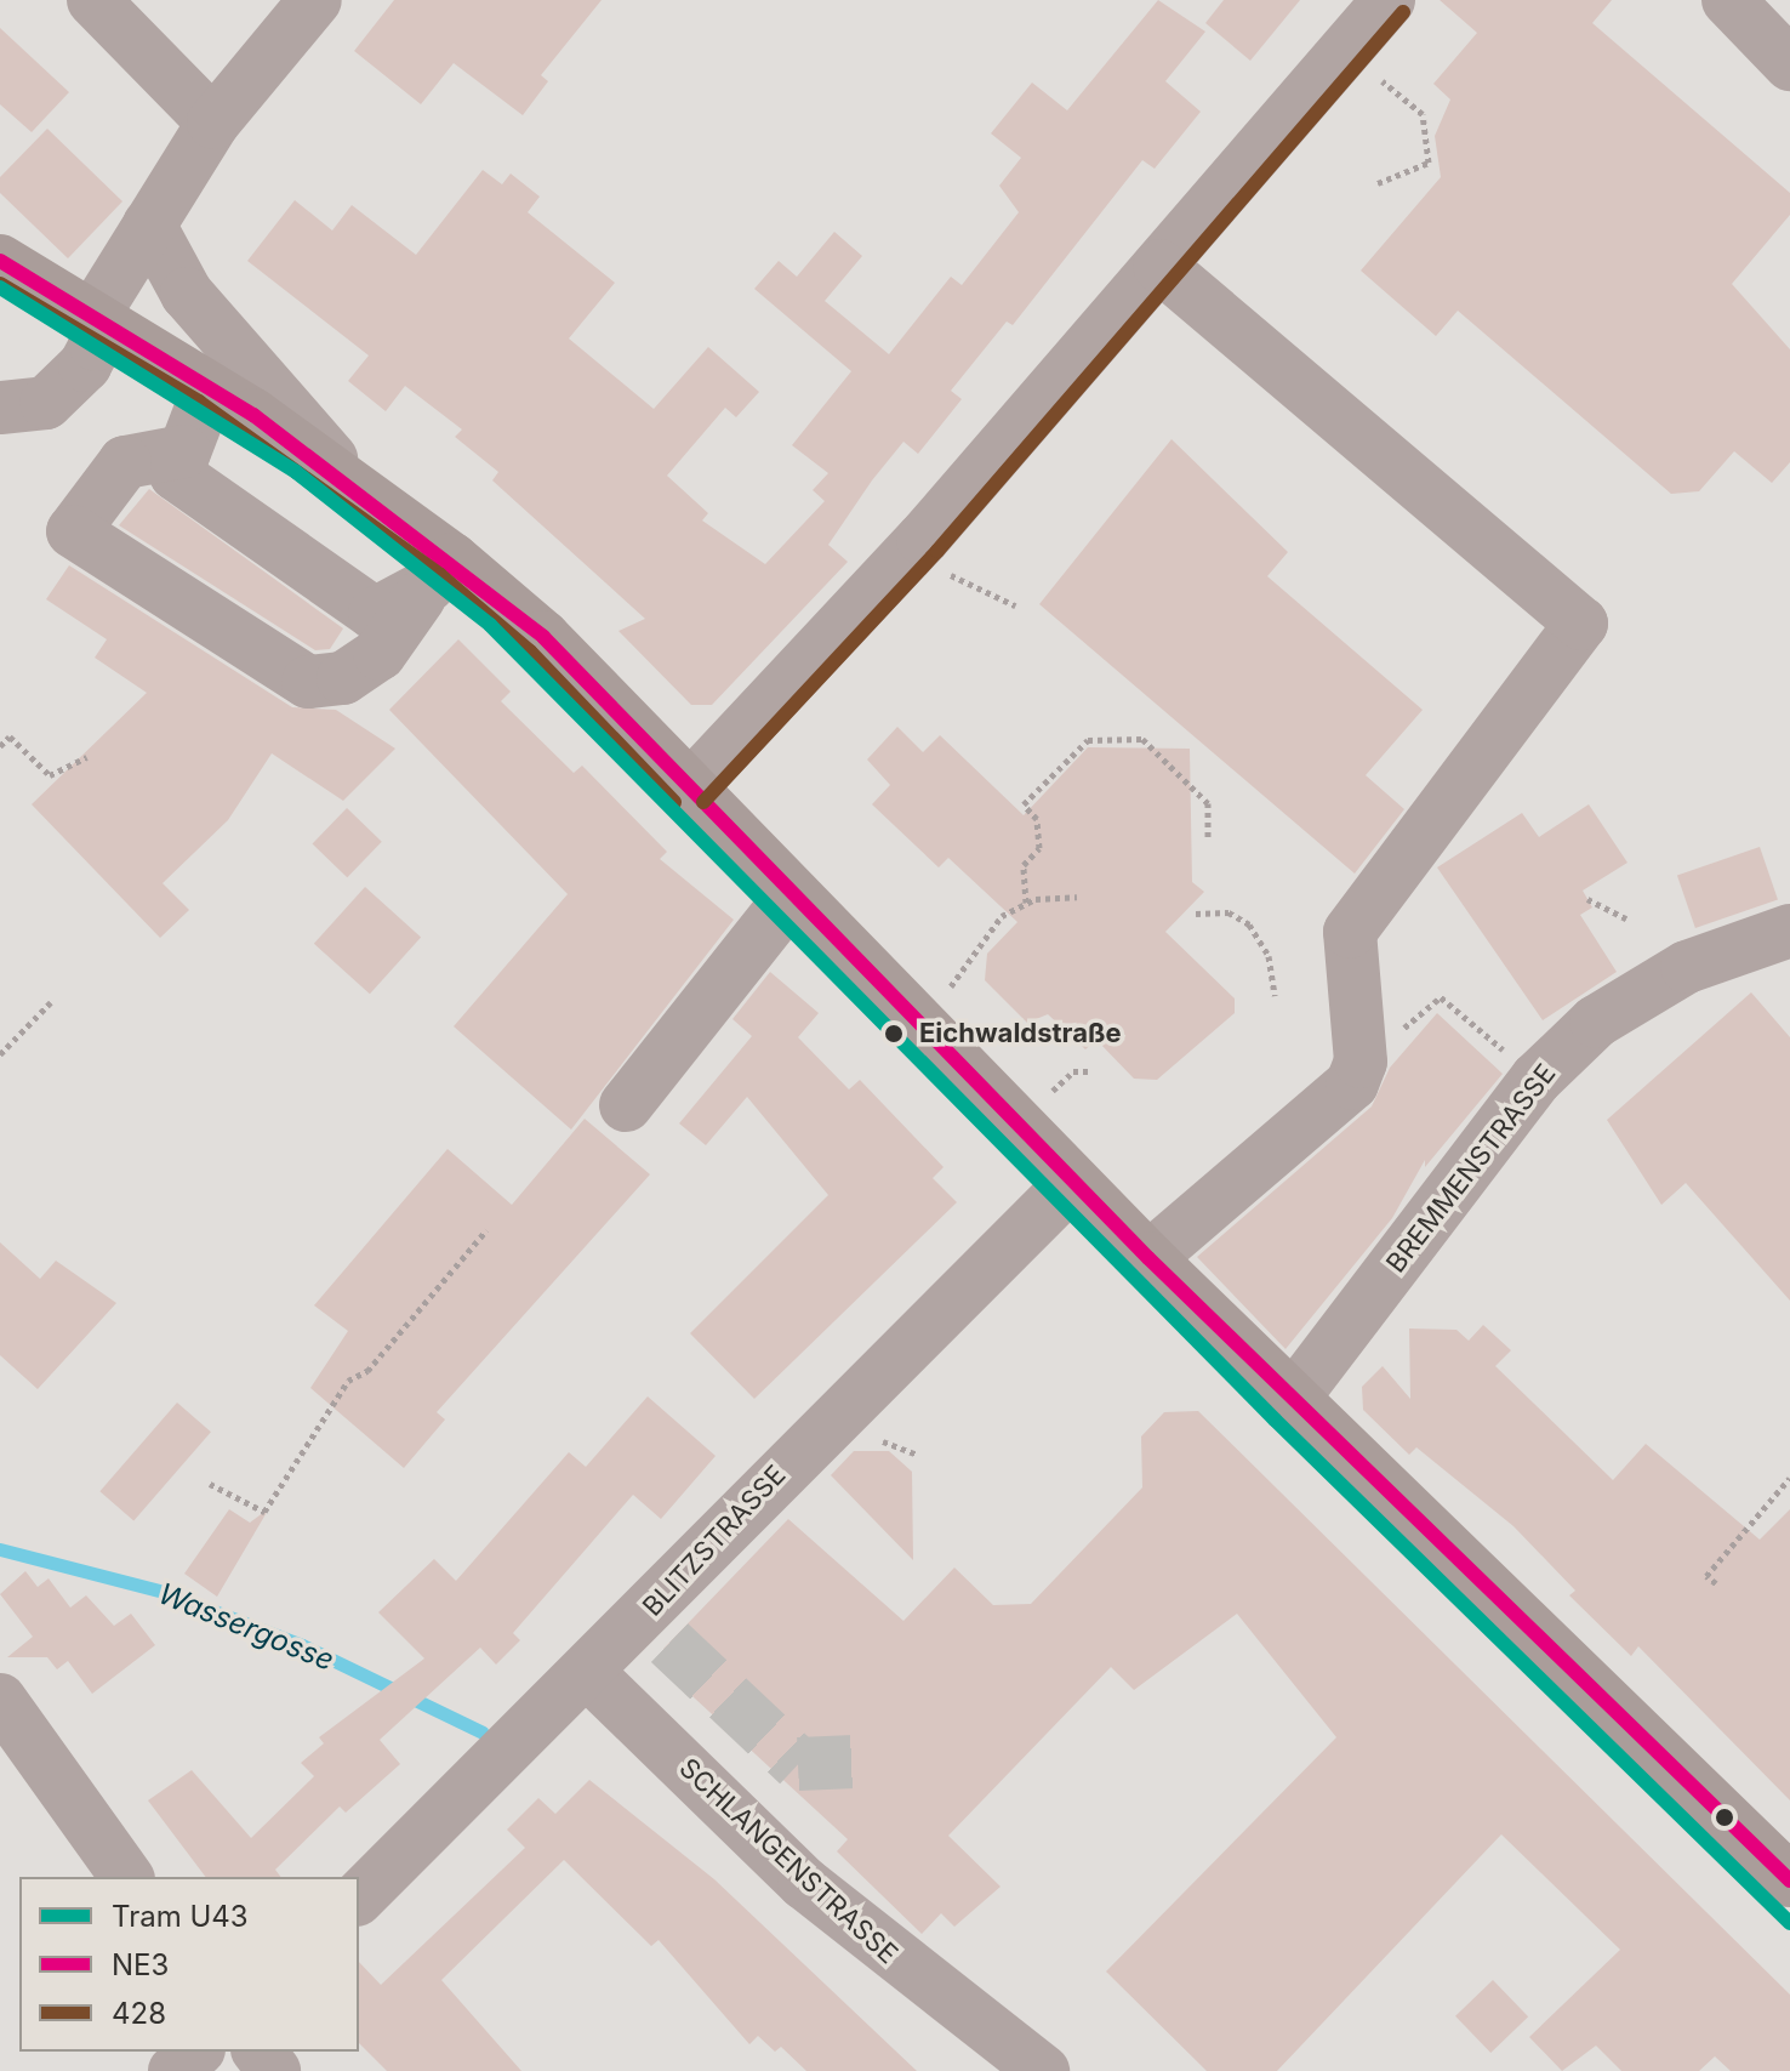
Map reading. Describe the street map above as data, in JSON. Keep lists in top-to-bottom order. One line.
{"streets":{"street":["BREMMENSTRASSE","BLITZSTRASSE","SCHLANGENSTRASSE"]},"crossings":[["BLITZSTRASSE","SCHLANGENSTRASSE"]],"water":["Wassergosse"],"places":["Eichwaldstraße"],"lines":["transit line 428","transit line NE3","tram line U43"],"legend":["Tram U43","NE3","428"]}
